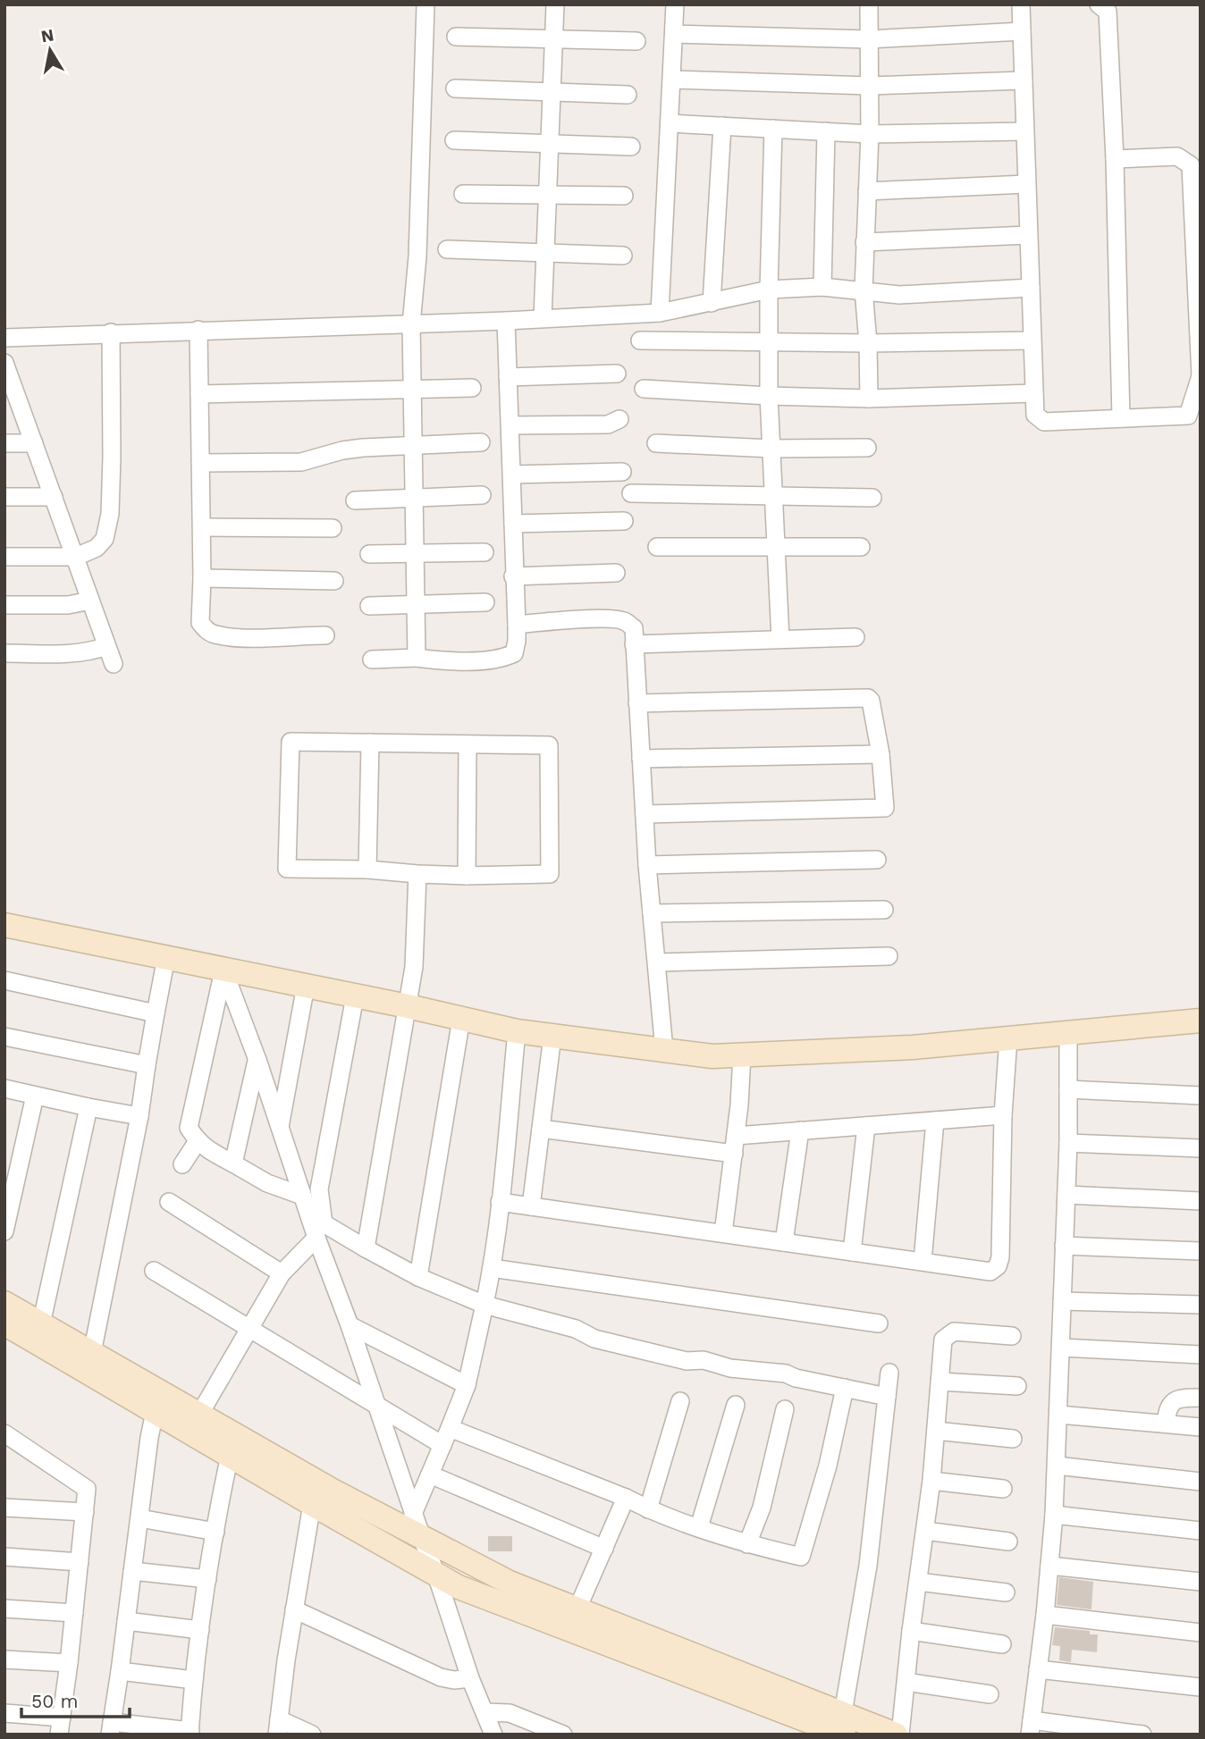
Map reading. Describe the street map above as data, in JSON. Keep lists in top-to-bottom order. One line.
{"scale_bar":"50 m","north":"top"}
